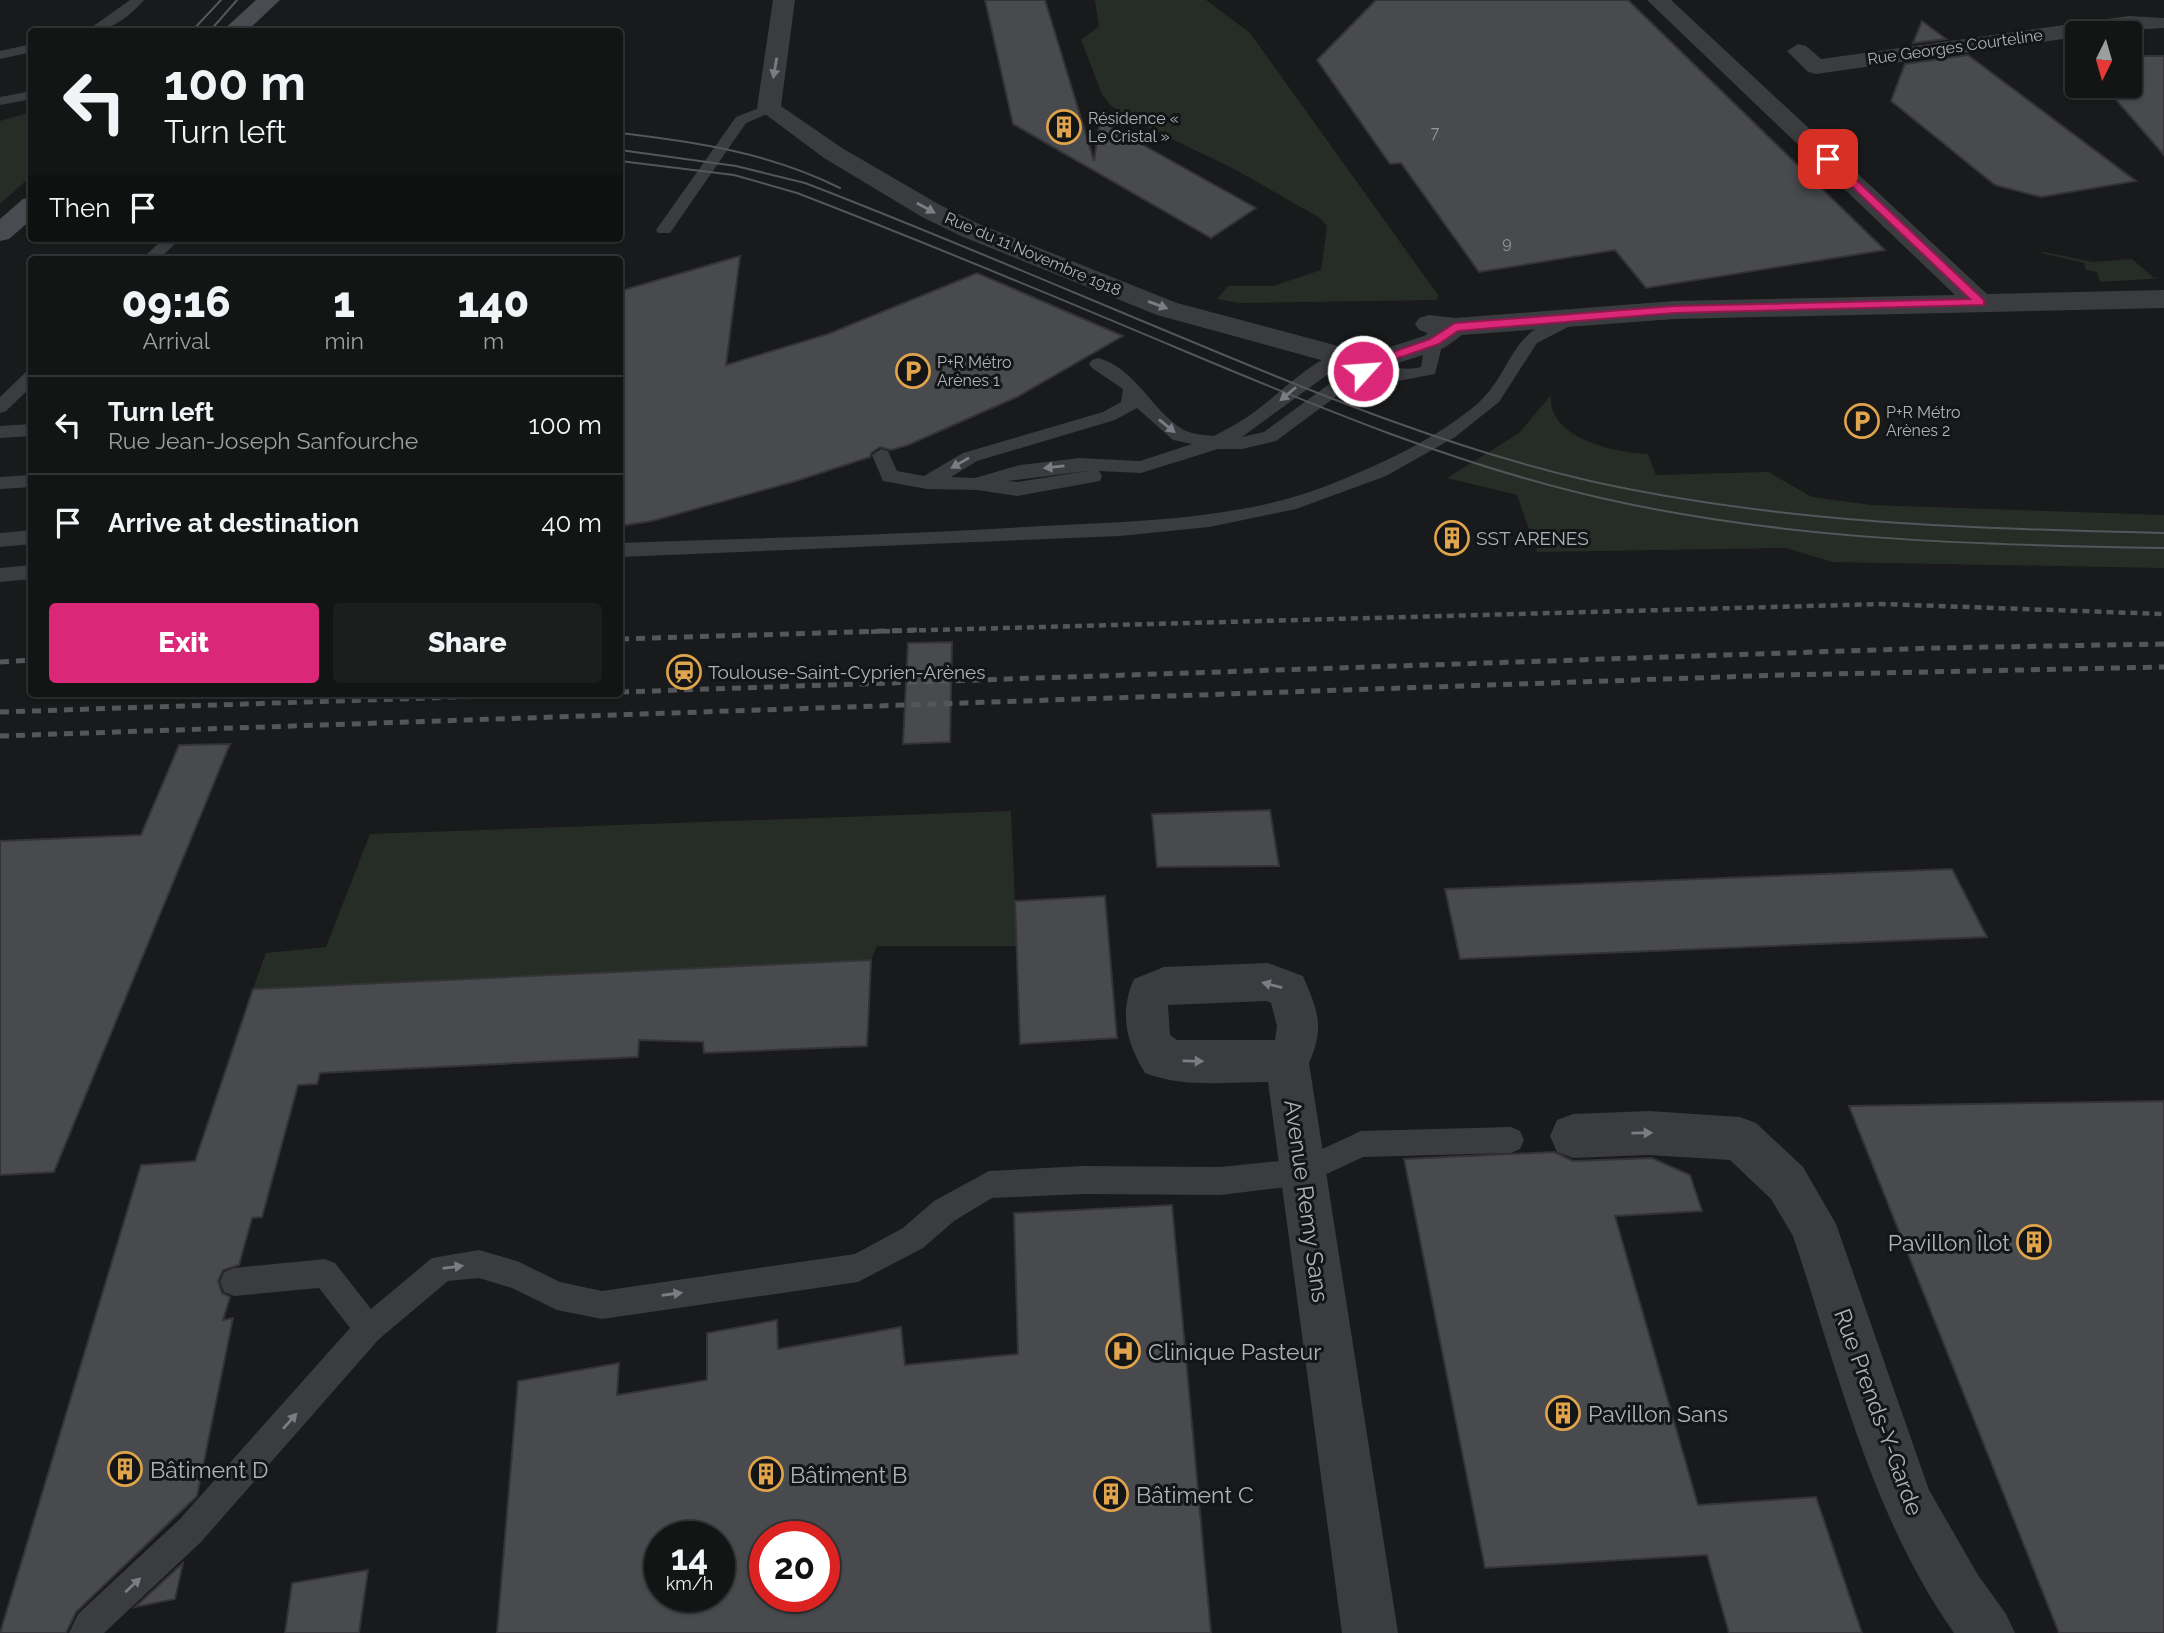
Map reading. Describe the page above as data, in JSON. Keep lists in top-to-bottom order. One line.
{"streets":{"street":["Rue Georges Courteline","Rue du 11 Novembre 1918","Avenue Remy Sans","Rue Prends-Y-Garde"]},"one_way":["Rue du 11 Novembre 1918","Rue Prends-Y-Garde"],"places":{"building":["Résidence « Le Cristal »","SST ARENES","Pavillon Îlot","Pavillon Sans","Bâtiment D","Bâtiment B","Bâtiment C"],"parking":["P+R Métro Arènes 1","P+R Métro Arènes 2"],"station":["Toulouse-Saint-Cyprien-Arènes"],"hospital":["Clinique Pasteur"]},"house_numbers":["7","9"],"north":"bottom","page":{"turn":["100 m","Turn left"],"then":"Then","eta":["09:16","Arrival","1","min","140","m"],"list":[{"name":"Turn left","note":"Rue Jean-Joseph Sanfourche","value":"100 m"},{"name":"Arrive at destination","value":"40 m"}],"buttons":["Exit","Share"],"speed":"14 km/h","limit":"20"}}
